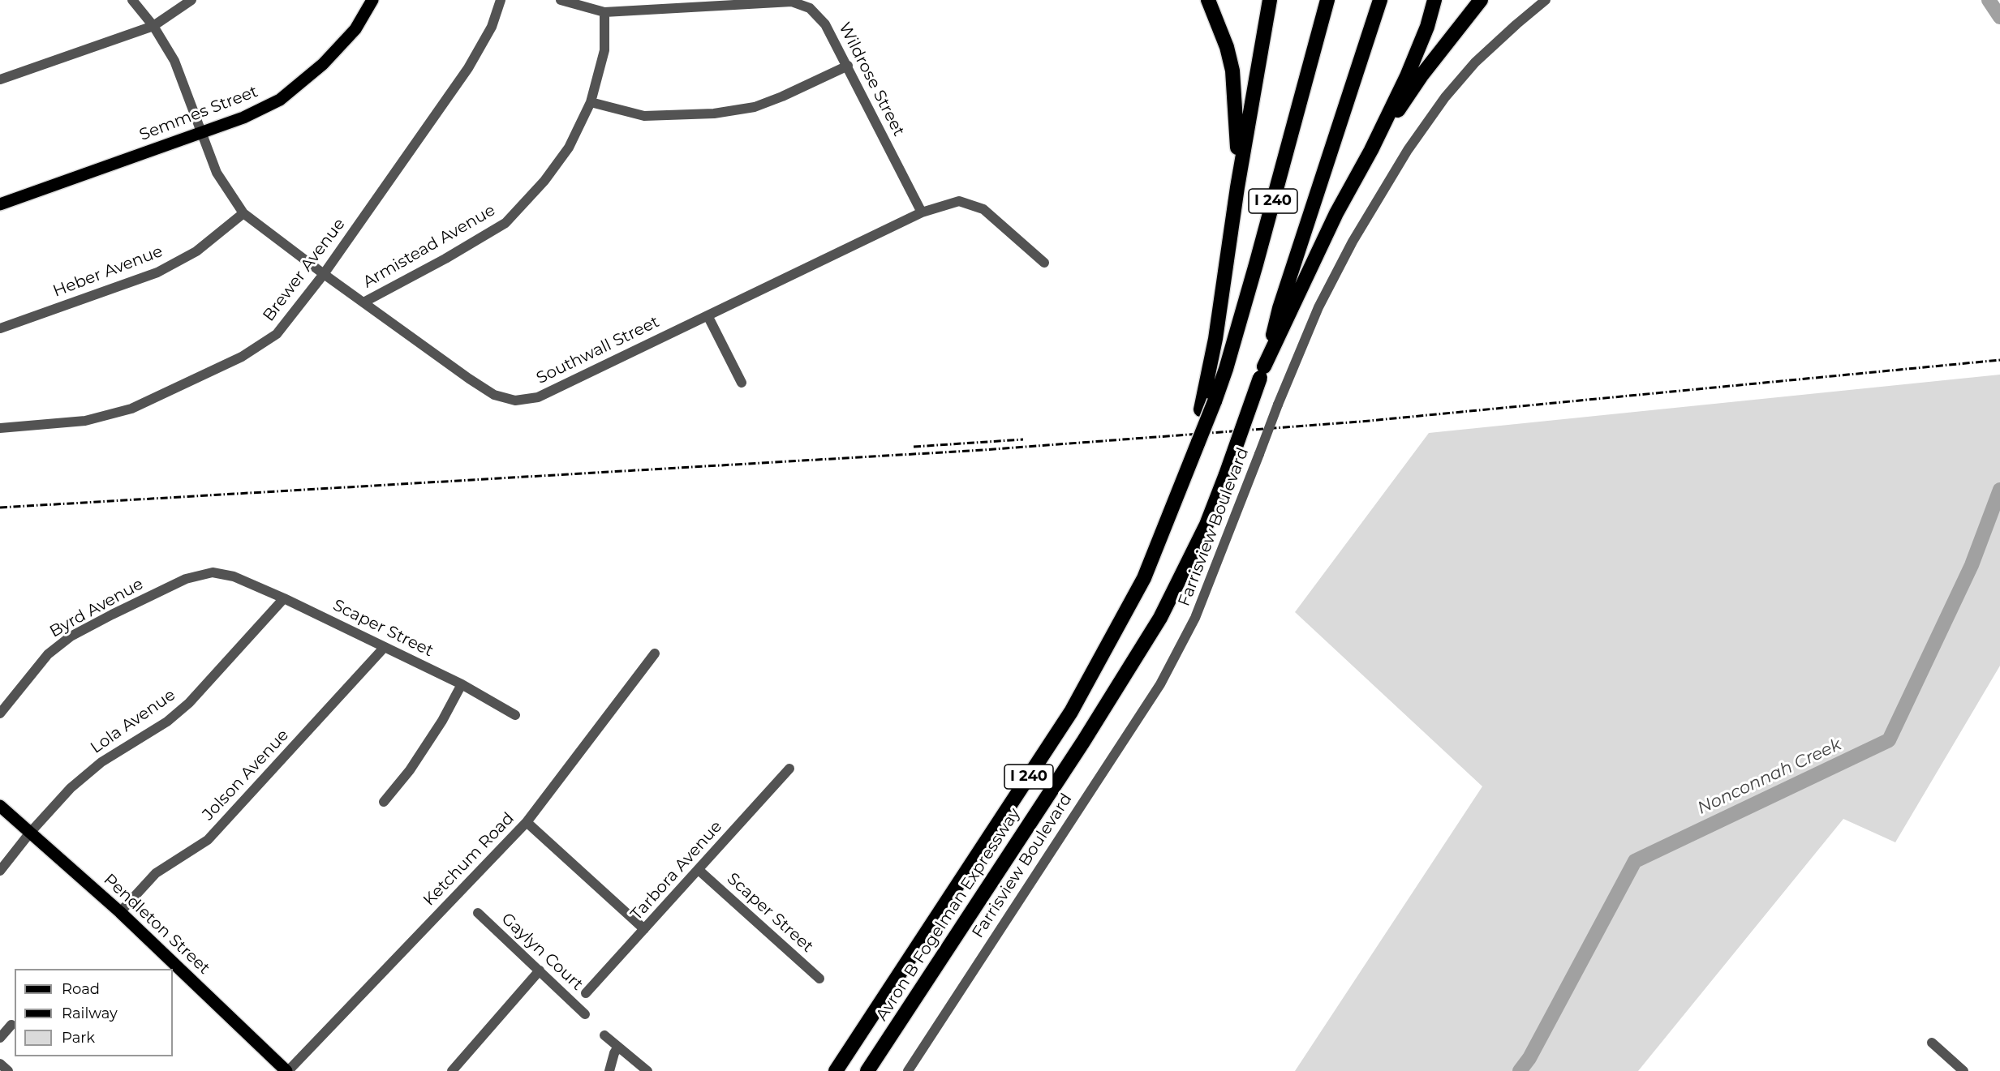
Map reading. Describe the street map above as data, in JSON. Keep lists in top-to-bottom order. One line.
{"streets":{"highway":["I 240","Avron B Fogelman Expressway"],"main road":["Semmes Street","Pendleton Street"],"street":["Wildrose Street","Armistead Avenue","Brewer Avenue","Heber Avenue","Southwall Street","Farrisview Boulevard","Byrd Avenue","Scaper Street","Lola Avenue","Jolson Avenue","Ketchum Road","Tarbora Avenue","Gaylyn Court"]},"crossings":[["Wildrose Street","Armistead Avenue"],["Wildrose Street","Southwall Street"],["Semmes Street","Southwall Street"],["Armistead Avenue","Southwall Street"],["Brewer Avenue","Southwall Street"],["Heber Avenue","Southwall Street"],["Byrd Avenue","Scaper Street"],["Scaper Street","Lola Avenue"],["Scaper Street","Jolson Avenue"],["Scaper Street","Tarbora Avenue"],["Lola Avenue","Pendleton Street"],["Jolson Avenue","Pendleton Street"],["Ketchum Road","Pendleton Street"]],"water":["Nonconnah Creek"],"legend":["Road","Railway","Park"]}
